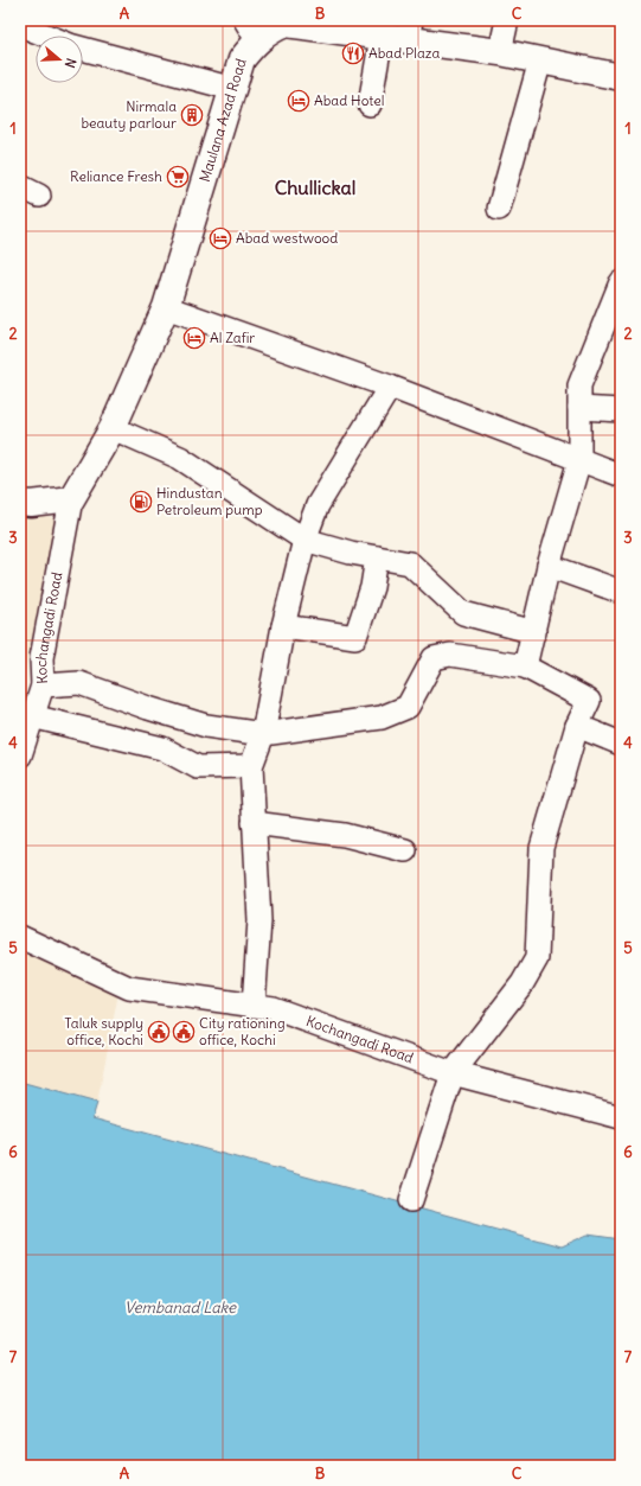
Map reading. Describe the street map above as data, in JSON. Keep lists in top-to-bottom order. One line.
{"streets":{"main road":["Maulana Azad Road"],"street":["Kochangadi Road"]},"crossings":[["Maulana Azad Road","Kochangadi Road"]],"districts":["Chullickal"],"water":["Vembanad Lake"],"places":{"restaurant":["Abad Plaza"],"hotel":["Abad Hotel","Abad westwood","Al Zafir"],"building":["Nirmala beauty parlour"],"supermarket":["Reliance Fresh"],"fuel station":["Hindustan Petroleum pump"],"public building":["Taluk supply office, Kochi","City rationing office, Kochi"]},"north":"right","grid":{"columns":["A","B","C"],"rows":["1","2","3","4","5","6","7"]}}
